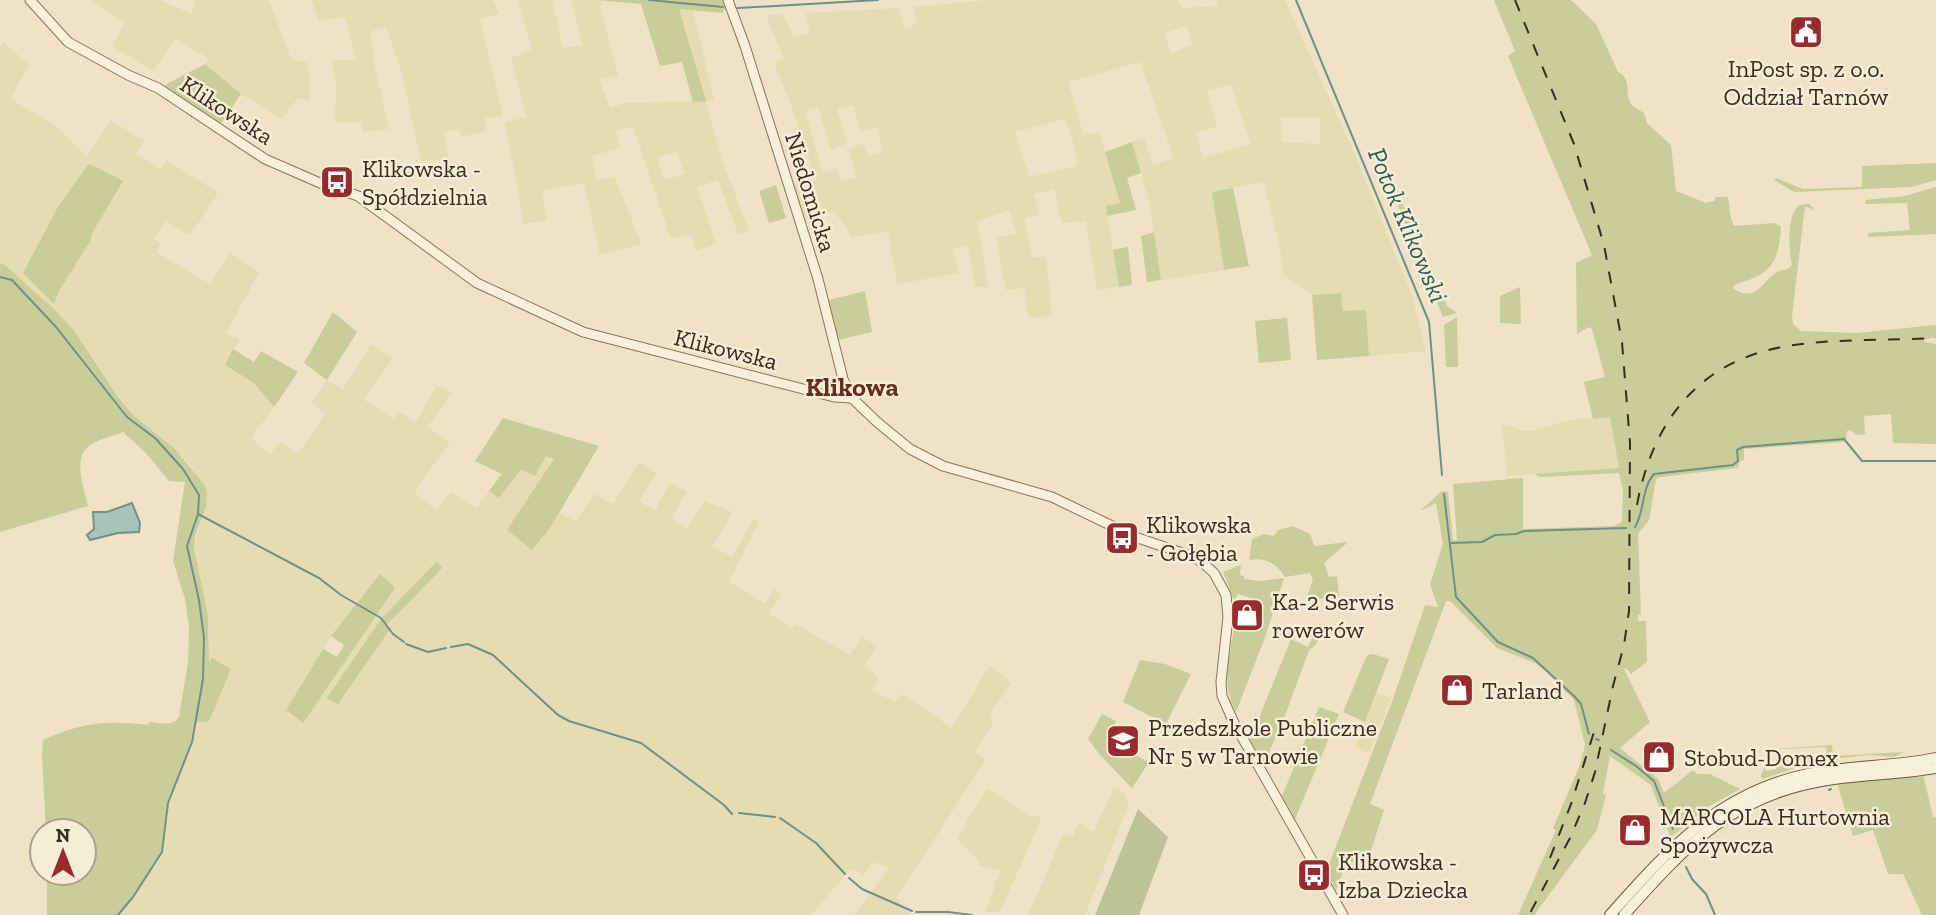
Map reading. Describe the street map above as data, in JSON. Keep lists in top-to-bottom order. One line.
{"streets":{"street":["Klikowska","Niedomicka"]},"crossings":[["Klikowska","Niedomicka"]],"districts":["Klikowa"],"water":["Potok Klikowski"],"places":{"public building":["InPost sp. z o.o. Oddział Tarnów"],"bus stop":["Klikowska - Spółdzielnia","Klikowska - Gołębia","Klikowska - Izba Dziecka"],"shop":["Ka-2 Serwis rowerów","Tarland","Stobud-Domex","MARCOLA Hurtownia Spożywcza"],"school or university":["Przedszkole Publiczne Nr 5 w Tarnowie"]},"north":"top"}
